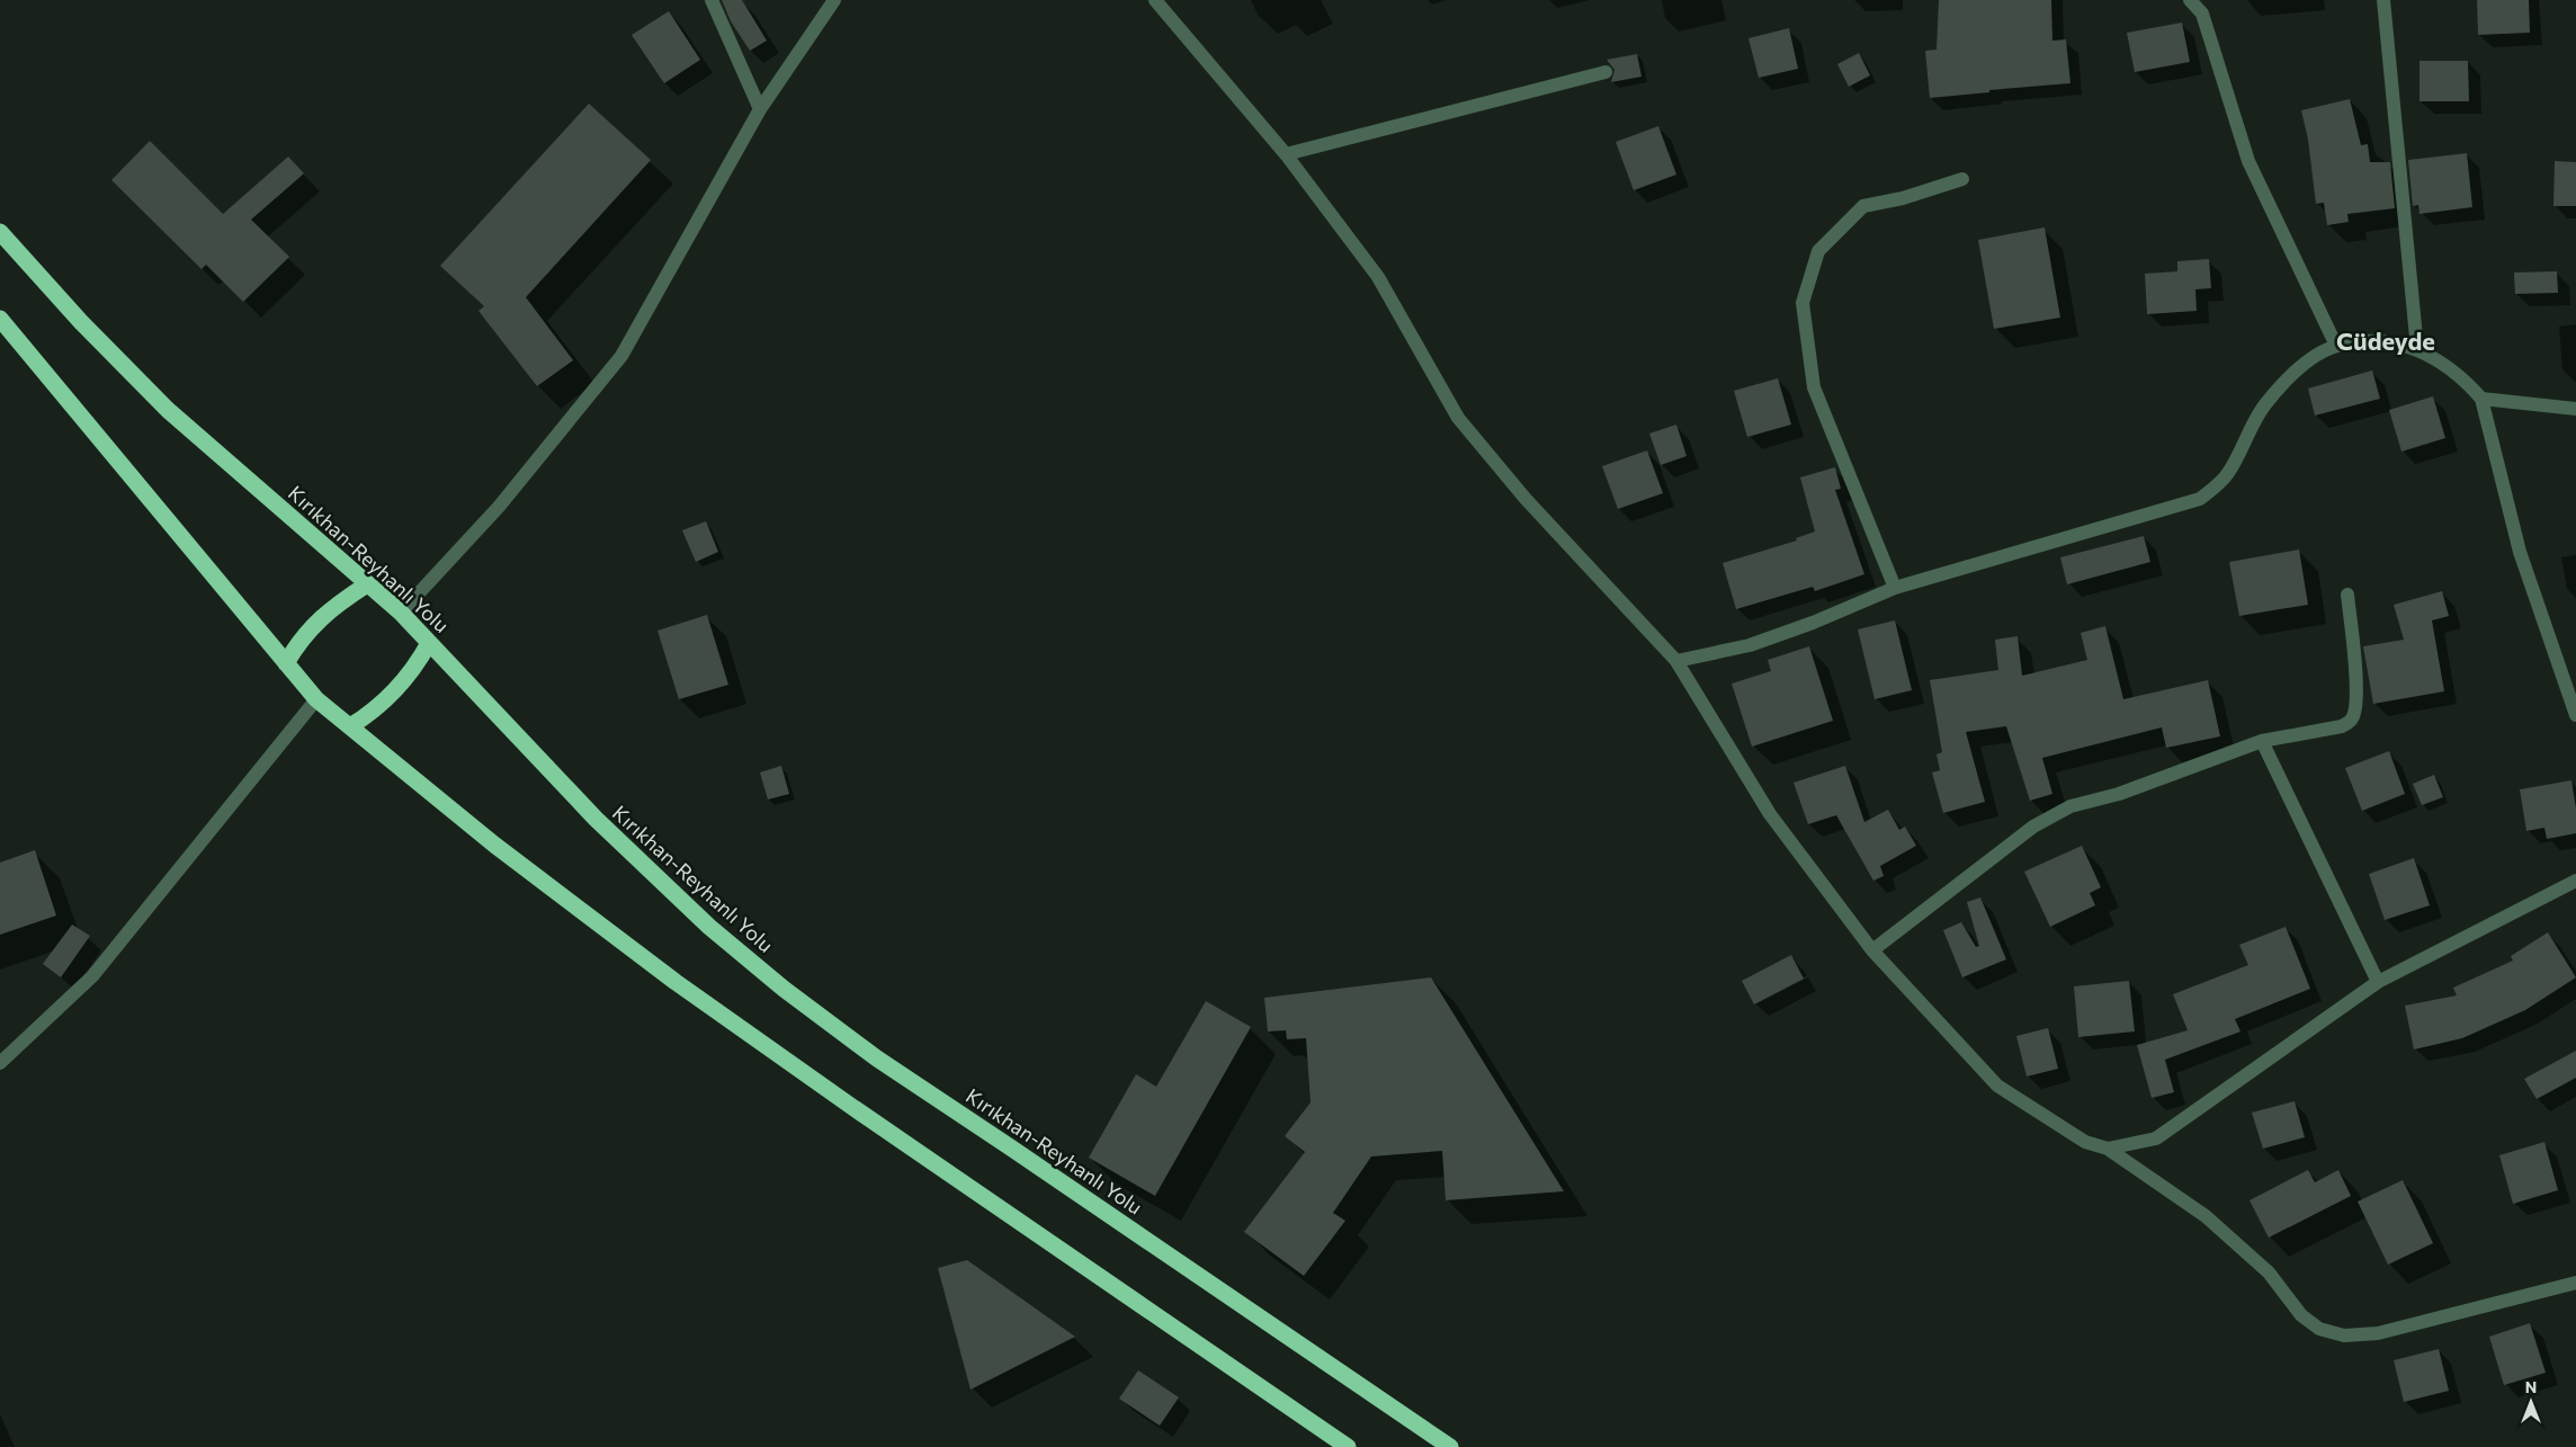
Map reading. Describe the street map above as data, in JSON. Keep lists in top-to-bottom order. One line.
{"streets":{"highway":["Kırıkhan-Reyhanlı Yolu"]},"districts":["Cüdeyde"],"north":"top"}
